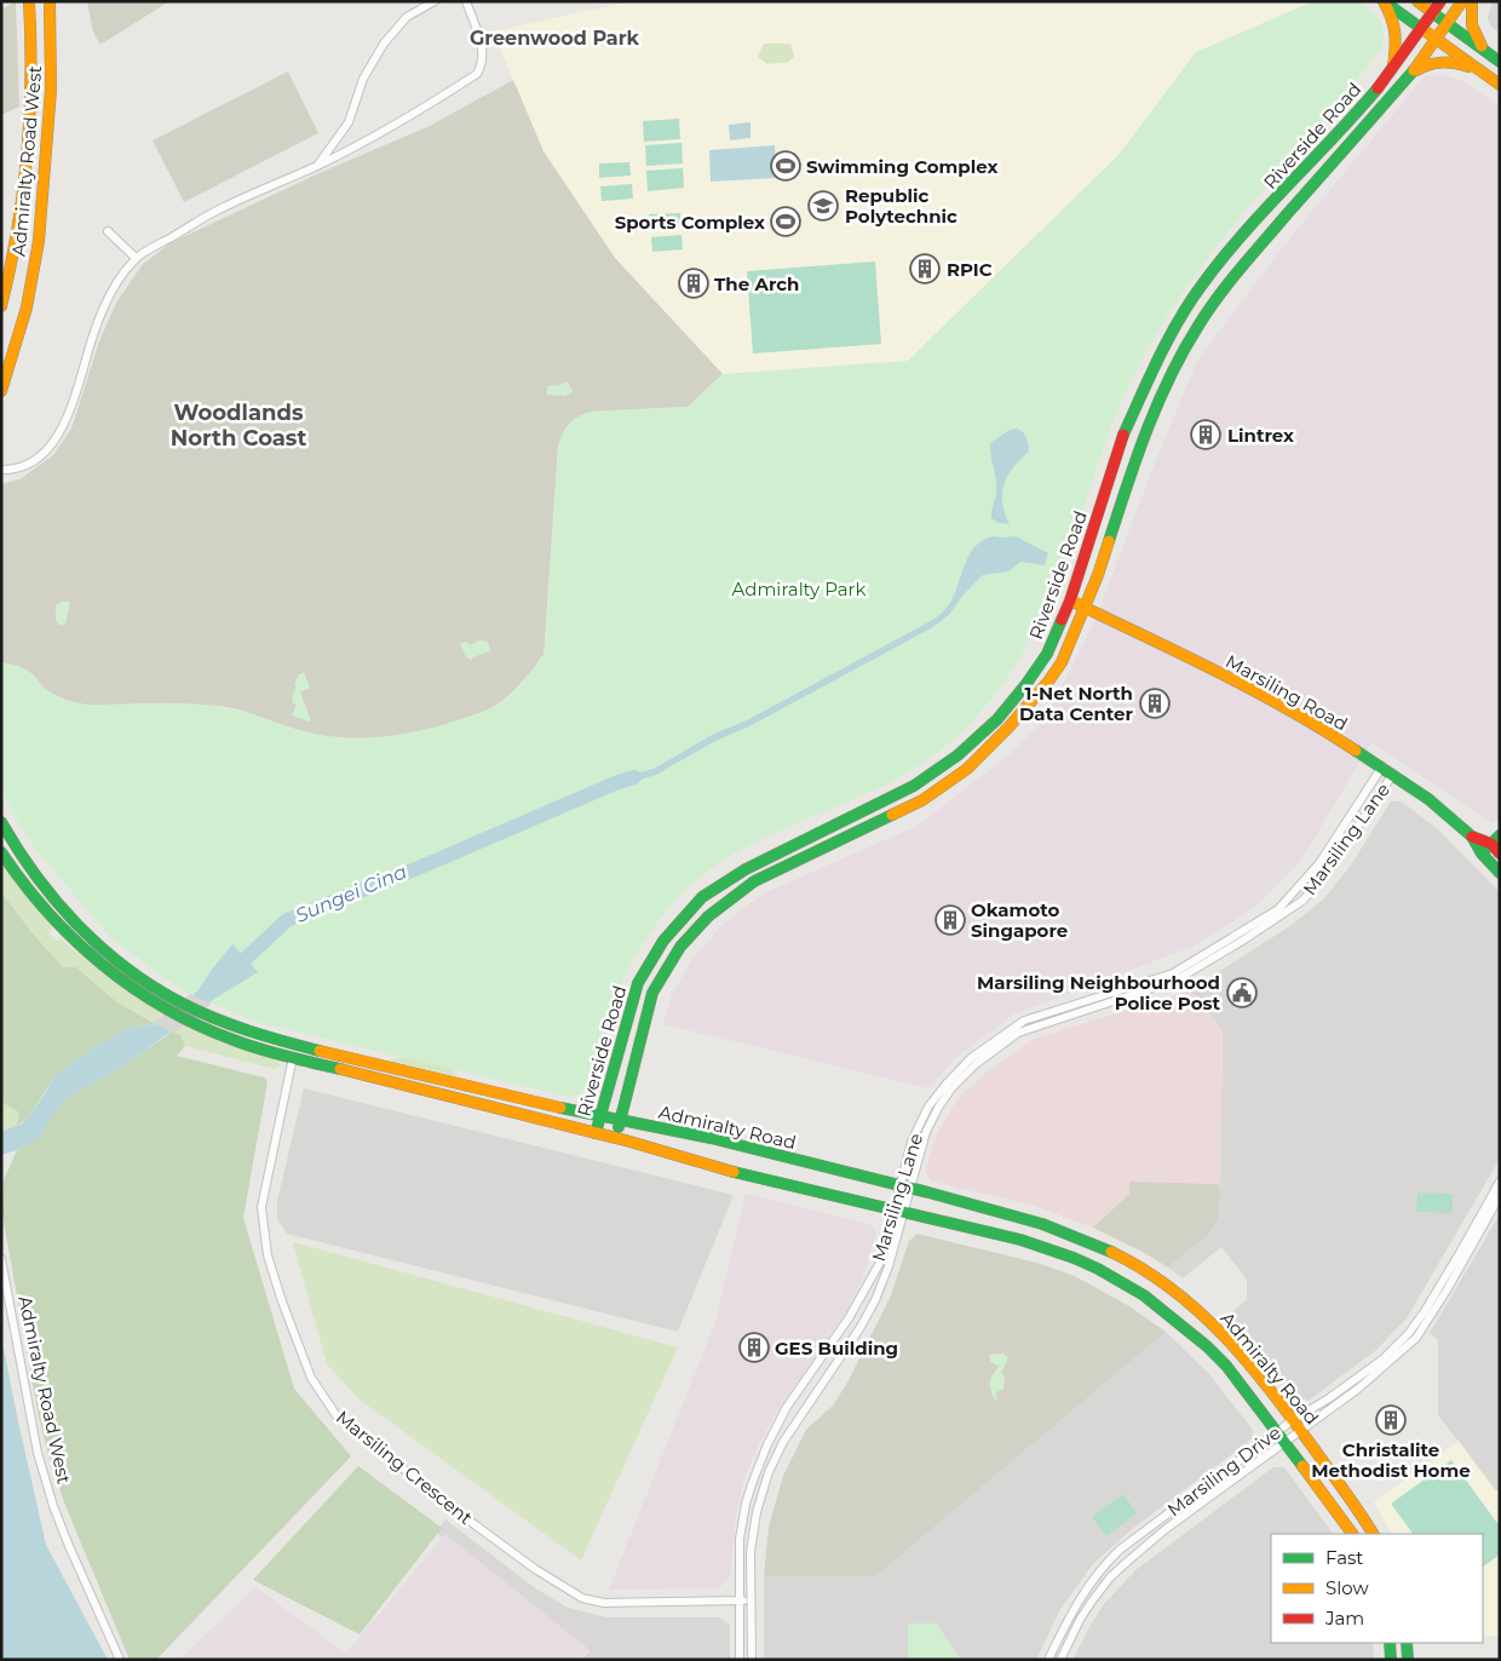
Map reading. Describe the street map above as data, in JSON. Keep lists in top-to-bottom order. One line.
{"streets":{"main road":["Riverside Road","Admiralty Road West","Marsiling Road","Admiralty Road"],"street":["Marsiling Lane","Marsiling Crescent","Marsiling Drive"]},"crossings":[["Riverside Road","Marsiling Road"],["Riverside Road","Admiralty Road"],["Marsiling Road","Marsiling Lane"],["Marsiling Lane","Admiralty Road"],["Marsiling Lane","Marsiling Crescent"],["Admiralty Road","Marsiling Crescent"],["Admiralty Road","Marsiling Drive"]],"districts":["Greenwood Park","Woodlands North Coast"],"water":["Sungei Cina"],"parks":["Admiralty Park"],"places":{"sports":["Swimming Complex","Sports Complex"],"school or university":["Republic Polytechnic"],"building":["RPIC","The Arch","Lintrex","1-Net North Data Center","Okamoto Singapore","GES Building","Christalite Methodist Home"],"public building":["Marsiling Neighbourhood Police Post"]},"legend":["Fast","Slow","Jam"]}
